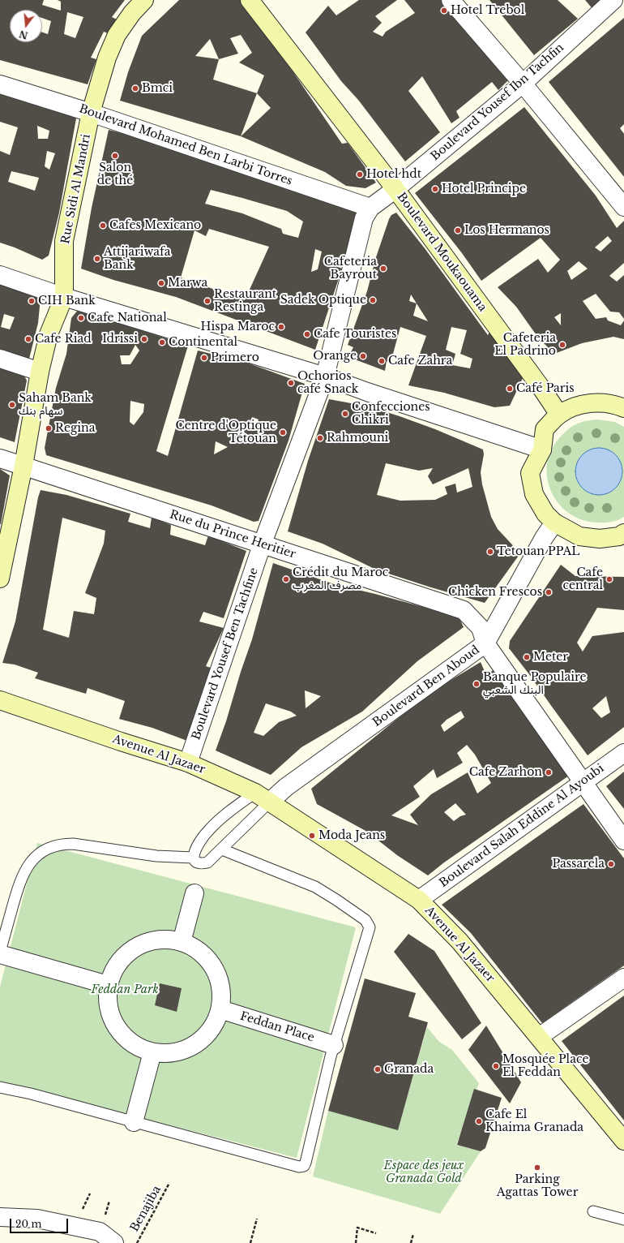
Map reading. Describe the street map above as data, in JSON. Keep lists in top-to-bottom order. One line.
{"streets":{"main road":["Rue Sidi Al Mandri","Boulevard Moukaouama","Avenue Al Jazaer"],"street":["Boulevard Yousef Ibn Tachfin","Boulevard Mohamed Ben Larbi Torres","Rue du Prince Heritier","Boulevard Yousef Ben Tachfine","Boulevard Ben Aboud","Boulevard Salah Eddine Al Ayoubi","Feddan Place"],"path":["Benajiba"]},"crossings":[["Boulevard Yousef Ibn Tachfin","Boulevard Mohamed Ben Larbi Torres"],["Boulevard Yousef Ibn Tachfin","Boulevard Moukaouama"],["Boulevard Yousef Ibn Tachfin","Boulevard Yousef Ben Tachfine"],["Boulevard Mohamed Ben Larbi Torres","Rue Sidi Al Mandri"],["Boulevard Mohamed Ben Larbi Torres","Boulevard Yousef Ben Tachfine"],["Rue Sidi Al Mandri","Rue du Prince Heritier"],["Rue du Prince Heritier","Boulevard Yousef Ben Tachfine"],["Rue du Prince Heritier","Boulevard Ben Aboud"],["Rue du Prince Heritier","Boulevard Salah Eddine Al Ayoubi"],["Boulevard Yousef Ben Tachfine","Avenue Al Jazaer"],["Boulevard Ben Aboud","Avenue Al Jazaer"],["Avenue Al Jazaer","Boulevard Salah Eddine Al Ayoubi"]],"parks":["Feddan Park","Espace des jeux Granada Gold"],"places":["Hotel Trebol","Bmci","Salon de thé","Hotel hdt","Hotel Principe","Cafes Mexicano","Los Hermanos","Attijariwafa Bank","Cafeteria Bayrout","Marwa","Sadek Optique","CIH Bank","Restaurant Restinga","Cafe National","Hispa Maroc","Cafe Touristes","Cafe Riad","Idrissi","Continental","Cafeteria El Padrino","Orange","Primero","Cafe Zahra","Ochorios café Snack","Café Paris","Saham Bank سهام بنك","Confecciones Chikri","Regina","Centre d'Optique Tétouan","Rahmouni","Tetouan PPAL","Crédit du Maroc مصرف المغرب","Cafe central","Chicken Frescos","Meter","Banque Populaire البنك الشعبي","Cafe Zarhon","Moda Jeans","Passarela","Mosquée Place El Feddan","Granada","Cafe El Khaima Granada","Parking Agattas Tower"],"scale_bar":"20 m","north":"bottom"}
